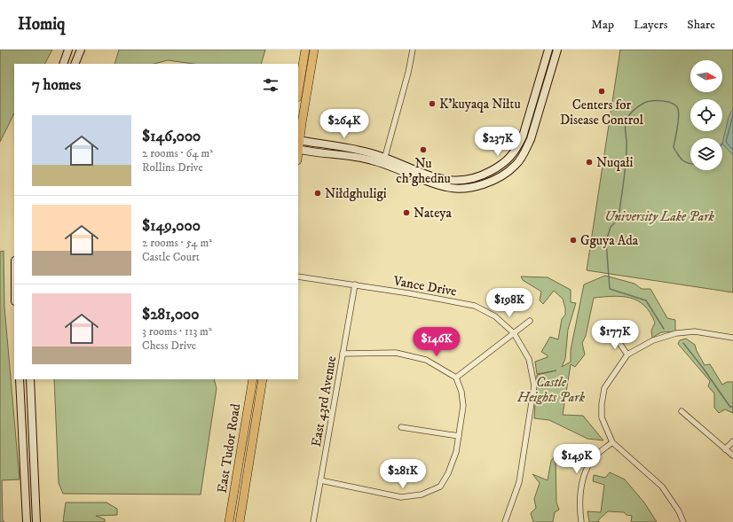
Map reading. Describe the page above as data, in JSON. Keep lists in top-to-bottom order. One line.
{"streets":{"main road":["East Tudor Road"],"street":["Vance Drive","East 43rd Avenue"]},"crossings":[["Vance Drive","East 43rd Avenue"]],"parks":["University Lake Park","Castle Heights Park"],"places":["Centers for Disease Control","K’kuyaqa Niłtu","Nu ch’ghednu","Nuqałi","Niłdghuligi","Nateya","Gguya Ada"],"north":"right","page":{"header":"Homiq","nav":["Map","Layers","Share"],"heading":"7 homes","list":[{"name":"$146,000","note":"2 rooms · 64 m² · Rollins Drive"},{"name":"$149,000","note":"2 rooms · 54 m² · Castle Court"},{"name":"$281,000","note":"3 rooms · 113 m² · Chess Drive"}],"price":["$264K","$237K","$198K","$177K","$146K","$149K","$281K"]}}
